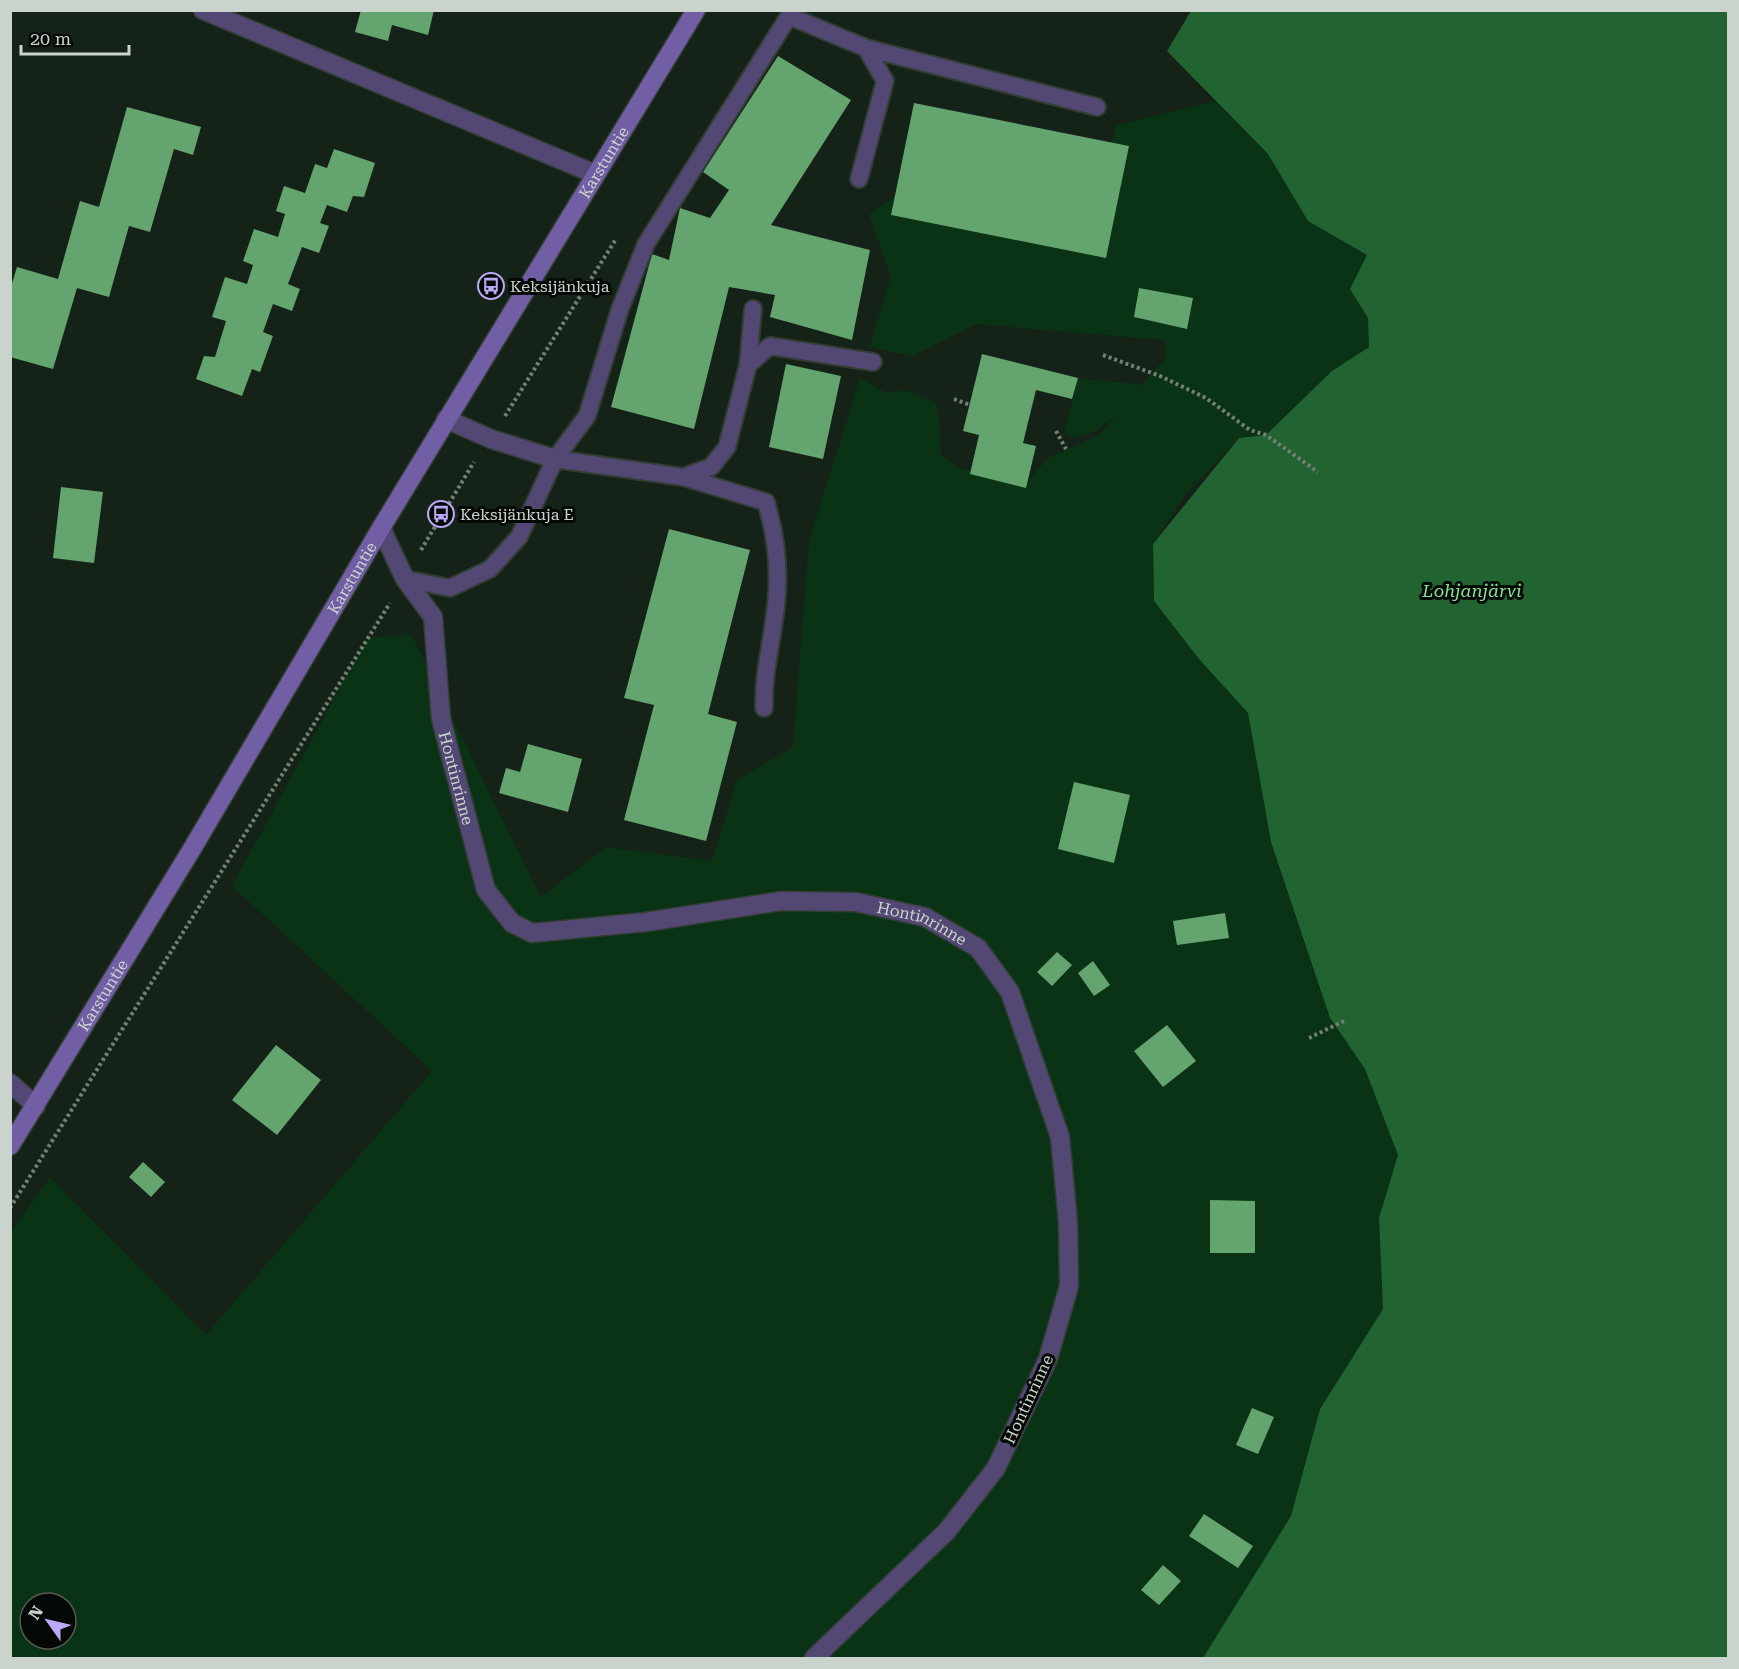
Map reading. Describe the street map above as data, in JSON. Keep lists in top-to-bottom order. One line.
{"streets":{"street":["Karstuntie","Hontinrinne"]},"crossings":[["Karstuntie","Hontinrinne"]],"water":["Lohjanjärvi"],"places":{"bus stop":["Keksijänkuja","Keksijänkuja E"]},"scale_bar":"20 m","north":"top left"}
